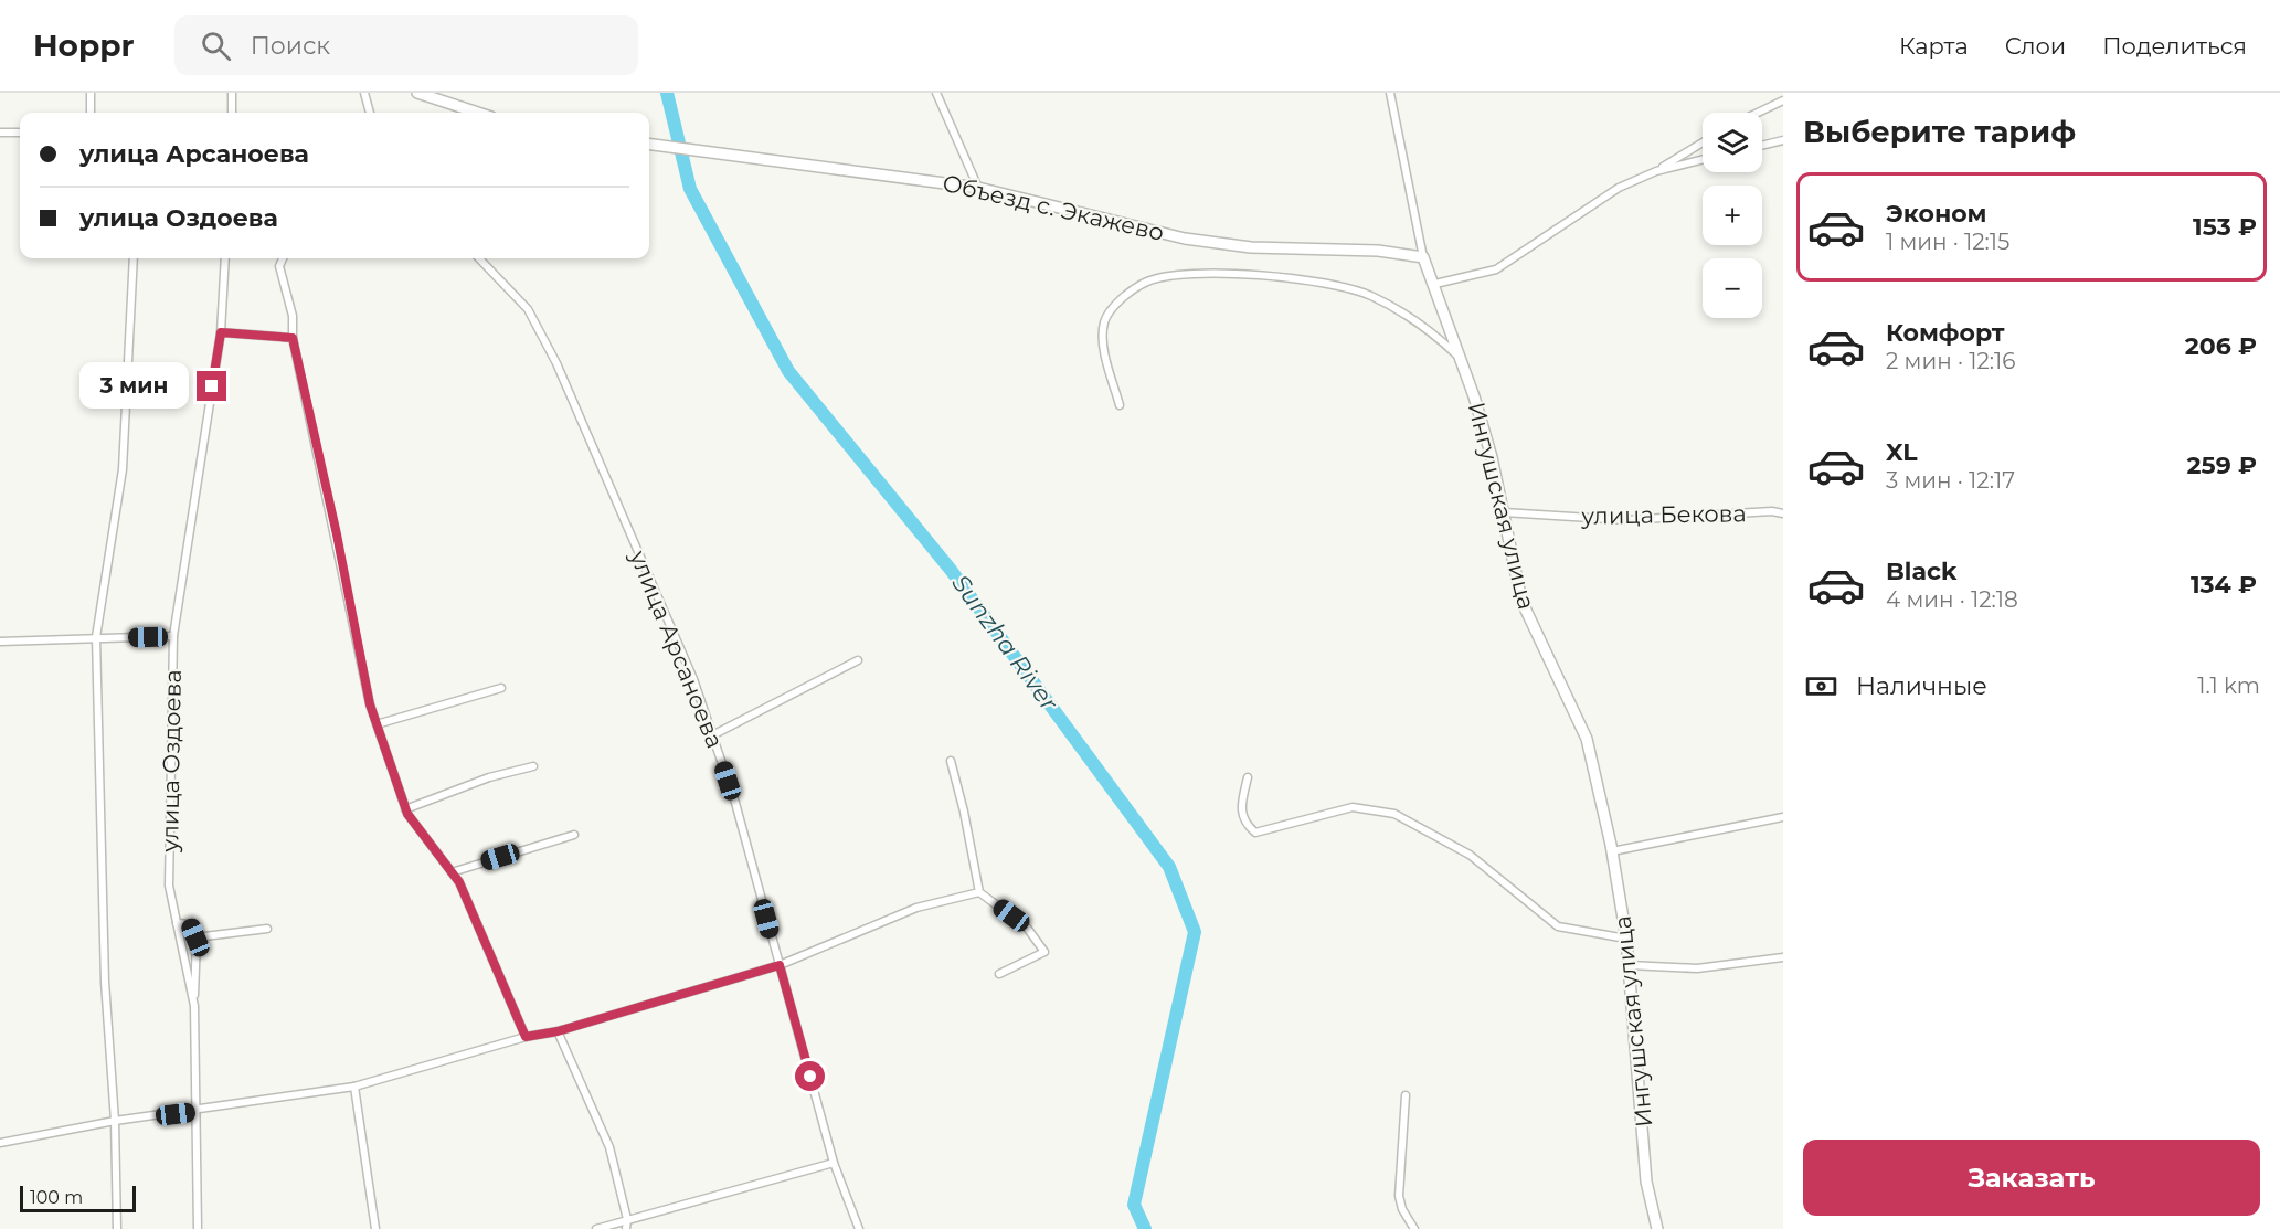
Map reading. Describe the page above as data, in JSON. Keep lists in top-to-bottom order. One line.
{"streets":{"street":["Объезд с. Экажево","Ингушская улица","улица Бекова","улица Арсаноева","улица Оздоева"]},"crossings":[["Объезд с. Экажево","Ингушская улица"],["Ингушская улица","улица Бекова"]],"water":["Sunzha River"],"scale_bar":"100 m","page":{"header":"Hoppr","search":"Поиск","nav":["Карта","Слои","Поделиться"],"heading":"Выберите тариф","map_buttons":["+","−"],"banner":["улица Арсаноева","улица Оздоева"],"list":[{"name":"Эконом","note":"1 мин · 12:15","value":"153 ₽"},{"name":"Комфорт","note":"2 мин · 12:16","value":"206 ₽"},{"name":"XL","note":"3 мин · 12:17","value":"259 ₽"},{"name":"Black","note":"4 мин · 12:18","value":"134 ₽"}],"bubble":"3 мин","pay":["Наличные","1.1 km"],"buttons":"Заказать","scale":"100 m"}}
